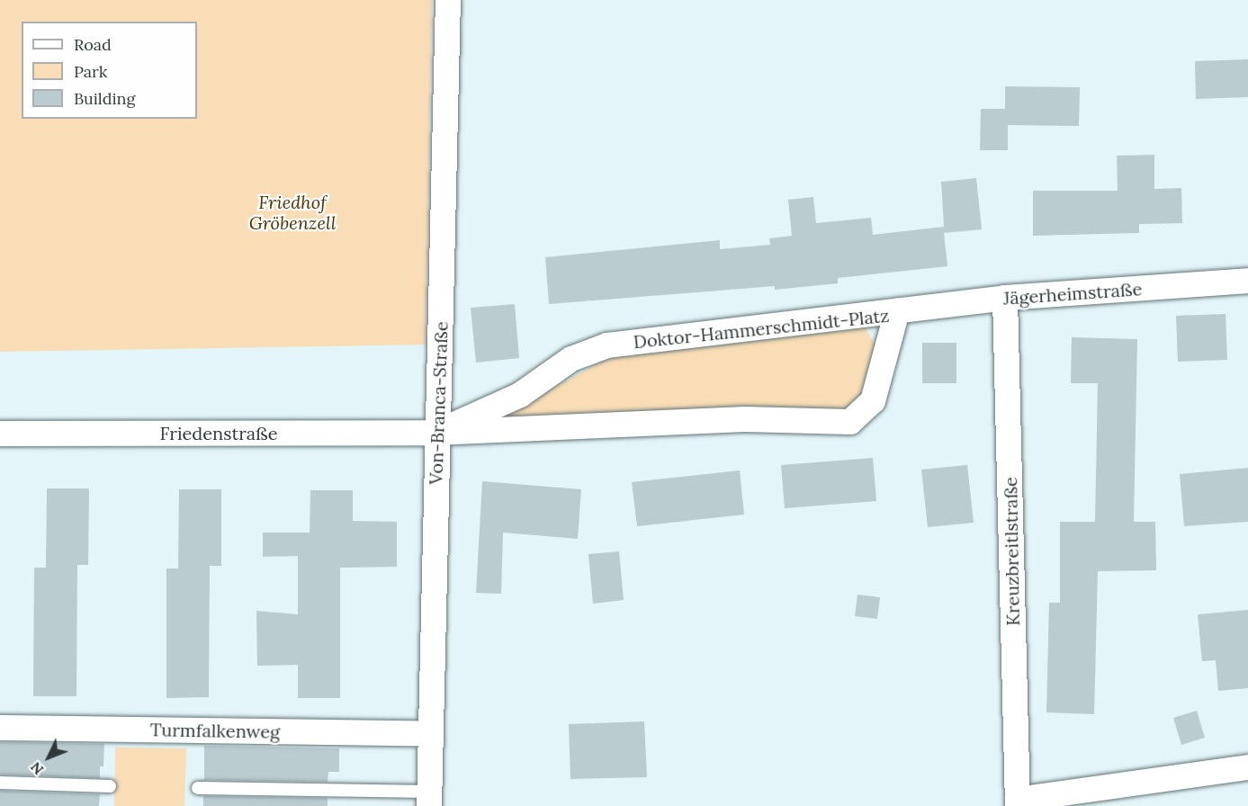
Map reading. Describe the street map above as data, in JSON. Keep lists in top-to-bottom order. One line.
{"streets":{"street":["Jägerheimstraße","Doktor-Hammerschmidt-Platz","Von-Branca-Straße","Friedenstraße","Kreuzbreitlstraße","Turmfalkenweg"]},"crossings":[["Jägerheimstraße","Doktor-Hammerschmidt-Platz"],["Jägerheimstraße","Kreuzbreitlstraße"],["Doktor-Hammerschmidt-Platz","Von-Branca-Straße"],["Doktor-Hammerschmidt-Platz","Friedenstraße"],["Von-Branca-Straße","Friedenstraße"],["Von-Branca-Straße","Turmfalkenweg"]],"parks":["Friedhof Gröbenzell"],"legend":["Road","Park","Building"],"north":"bottom left"}
